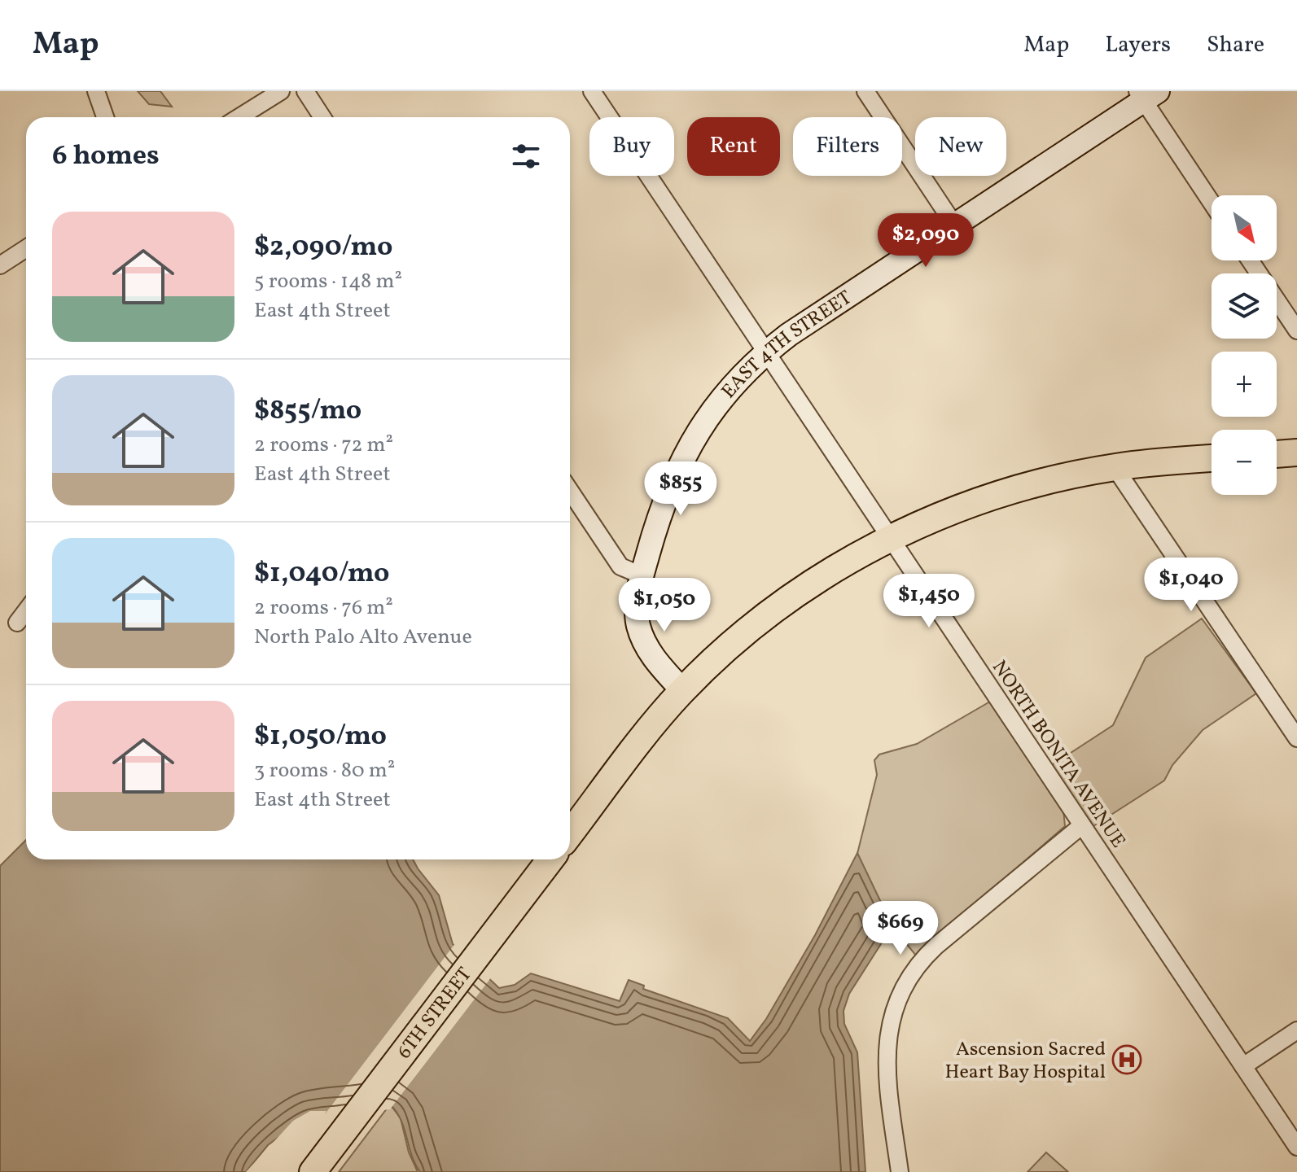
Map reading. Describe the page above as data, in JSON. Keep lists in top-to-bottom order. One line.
{"streets":{"main road":["6TH STREET"],"street":["EAST 4TH STREET","NORTH BONITA AVENUE"]},"crossings":[["EAST 4TH STREET","NORTH BONITA AVENUE"]],"places":{"hospital":["Ascension Sacred Heart Bay Hospital"]},"north":"bottom right","page":{"header":"Map","nav":["Map","Layers","Share"],"chip":["Buy","Rent","Filters","New"],"heading":"6 homes","map_buttons":["+","−"],"list":[{"name":"$2,090/mo","note":"5 rooms · 148 m² · East 4th Street"},{"name":"$855/mo","note":"2 rooms · 72 m² · East 4th Street"},{"name":"$1,040/mo","note":"2 rooms · 76 m² · North Palo Alto Avenue"},{"name":"$1,050/mo","note":"3 rooms · 80 m² · East 4th Street"}],"price":["$2,090","$855","$1,040","$1,450","$1,050","$669"]}}
